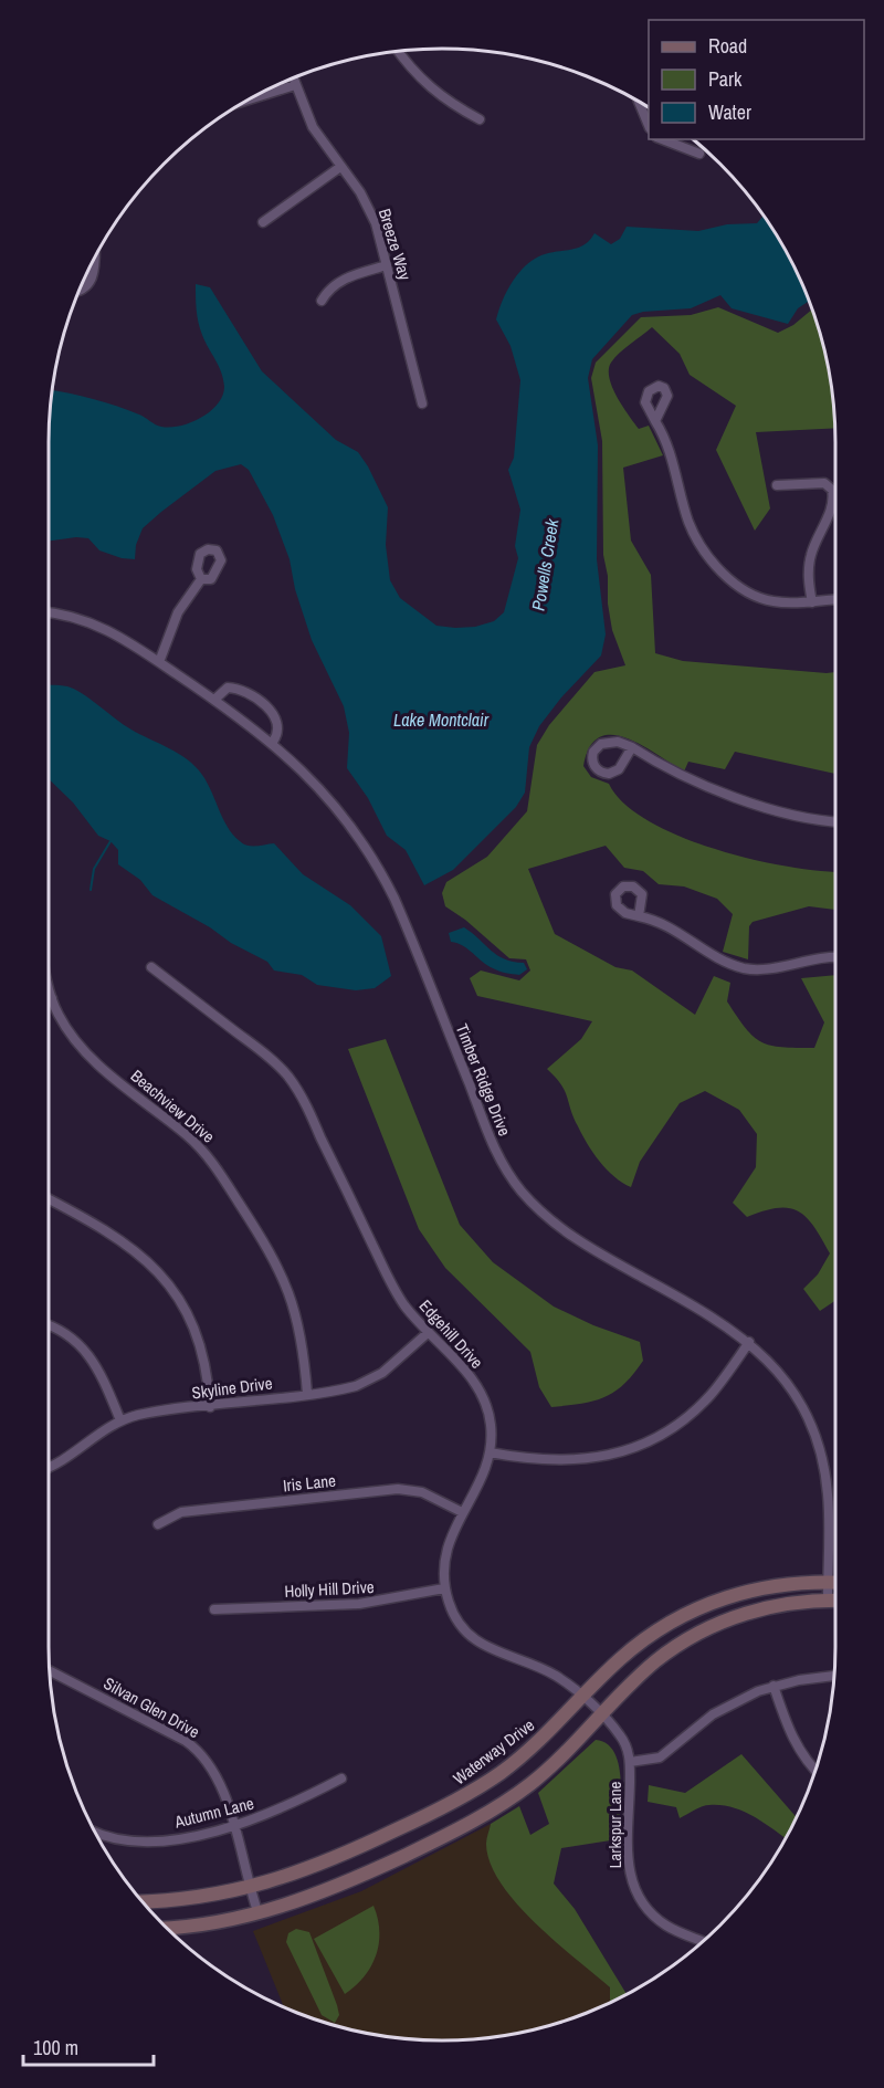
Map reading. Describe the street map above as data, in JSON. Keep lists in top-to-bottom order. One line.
{"streets":{"main road":["Waterway Drive"],"street":["Breeze Way","Timber Ridge Drive","Beachview Drive","Edgehill Drive","Skyline Drive","Iris Lane","Holly Hill Drive","Silvan Glen Drive","Autumn Lane","Larkspur Lane"]},"crossings":[["Timber Ridge Drive","Waterway Drive"],["Beachview Drive","Skyline Drive"],["Edgehill Drive","Skyline Drive"],["Edgehill Drive","Iris Lane"],["Edgehill Drive","Holly Hill Drive"],["Edgehill Drive","Waterway Drive"],["Edgehill Drive","Larkspur Lane"],["Silvan Glen Drive","Waterway Drive"],["Silvan Glen Drive","Autumn Lane"]],"water":["Powells Creek","Lake Montclair"],"legend":["Road","Park","Water"],"scale_bar":"100 m"}
